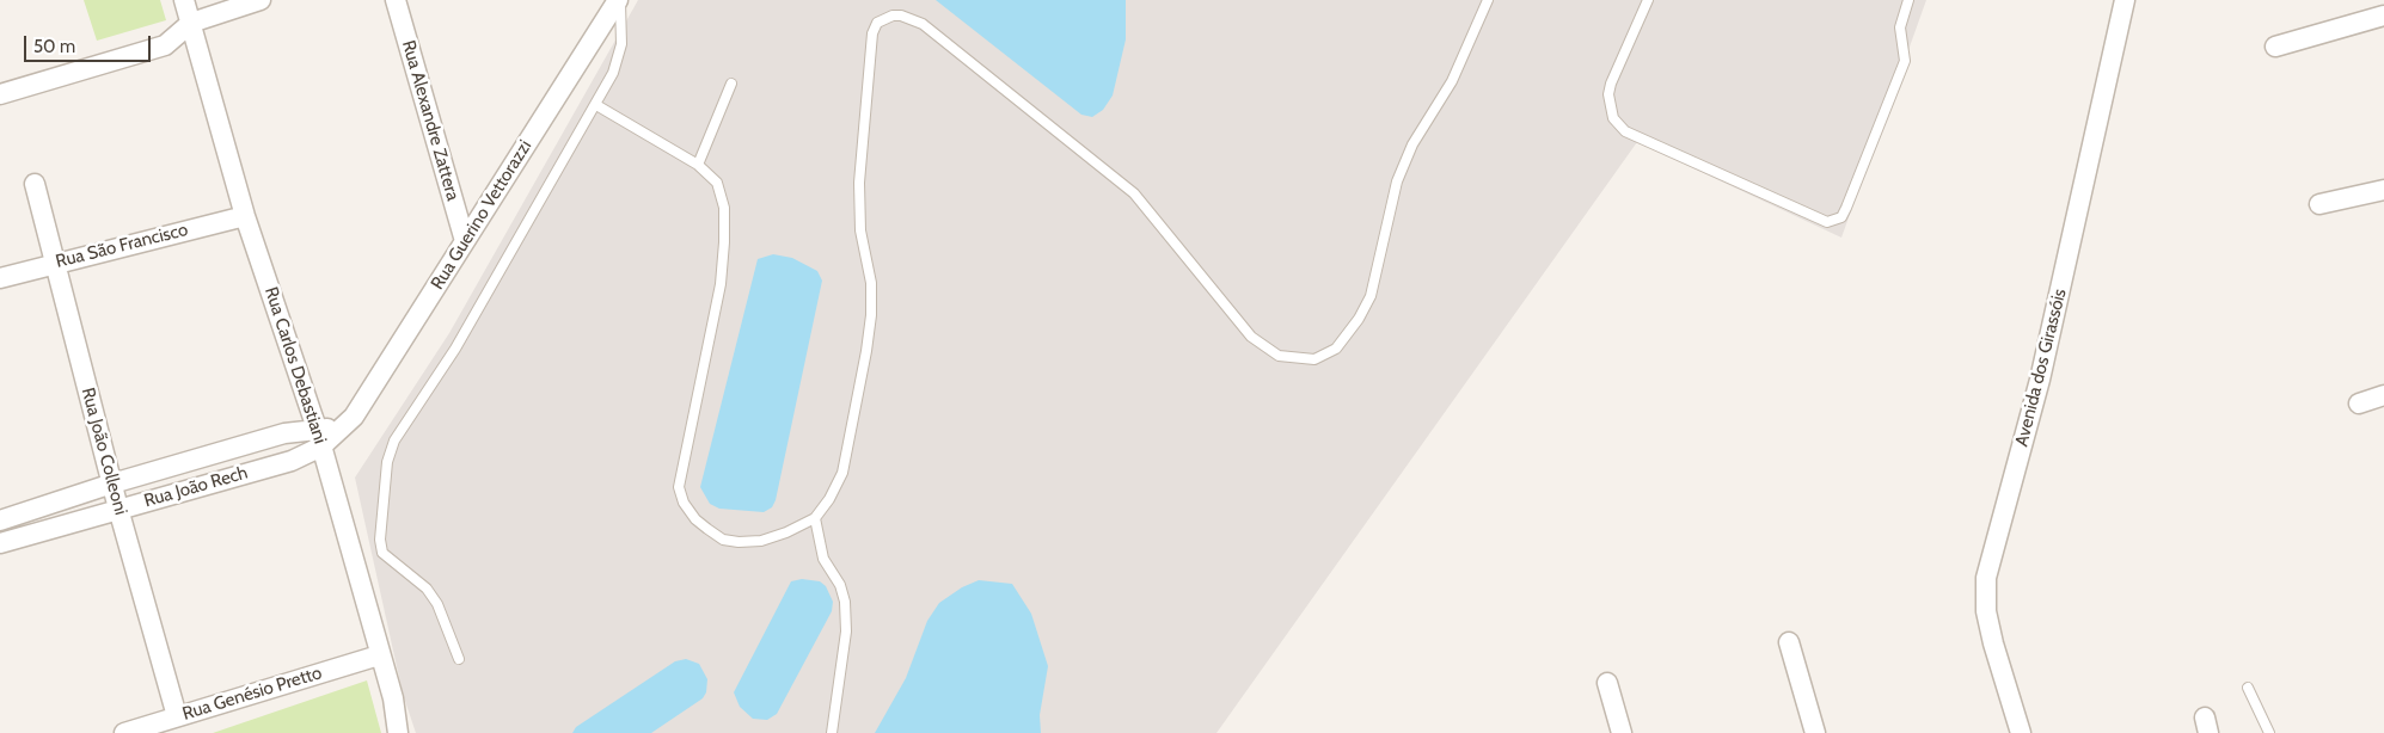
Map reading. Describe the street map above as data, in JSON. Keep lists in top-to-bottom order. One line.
{"streets":{"street":["Rua Alexandre Zattera","Rua Guerino Vettorazzi","Rua São Francisco","Rua Carlos Debastiani","Avenida dos Girassóis","Rua João Colleoni","Rua João Rech","Rua Genésio Pretto"]},"crossings":[["Rua Alexandre Zattera","Rua Guerino Vettorazzi"],["Rua Guerino Vettorazzi","Rua Carlos Debastiani"],["Rua Guerino Vettorazzi","Rua João Rech"],["Rua São Francisco","Rua Carlos Debastiani"],["Rua São Francisco","Rua João Colleoni"],["Rua Carlos Debastiani","Rua João Rech"],["Rua Carlos Debastiani","Rua Genésio Pretto"],["Rua João Colleoni","Rua João Rech"],["Rua João Colleoni","Rua Genésio Pretto"]],"scale_bar":"50 m"}
